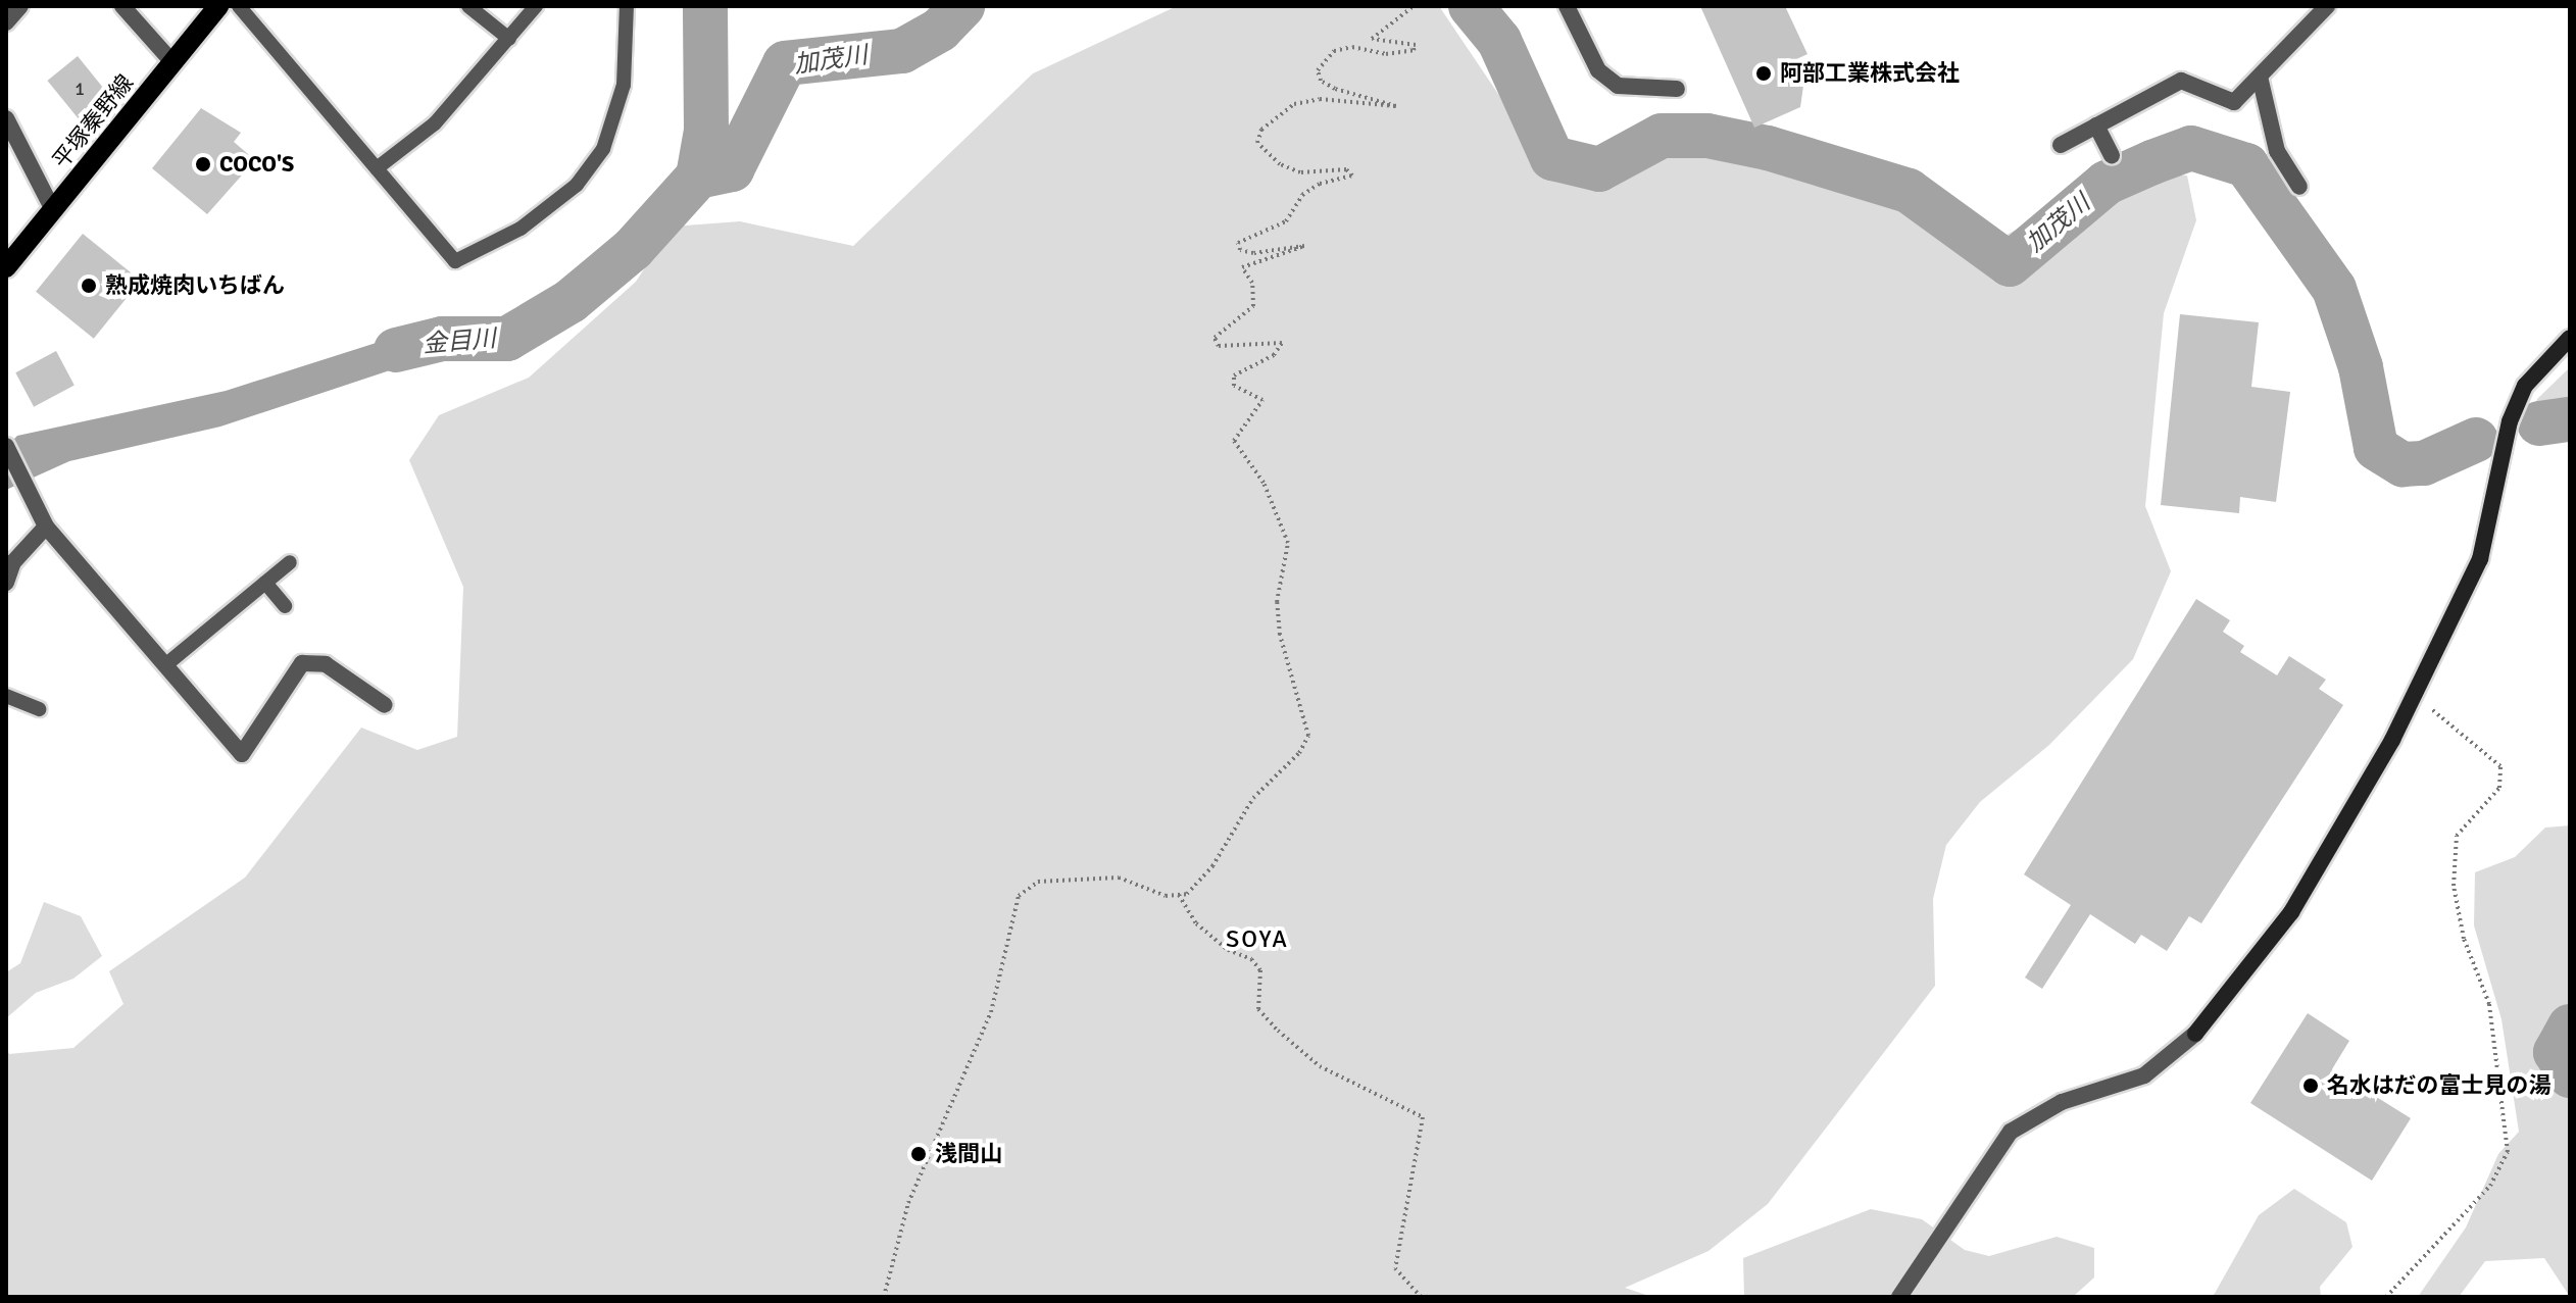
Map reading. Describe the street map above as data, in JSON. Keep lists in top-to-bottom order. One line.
{"streets":{"main road":["平塚秦野線"]},"districts":["SOYA"],"water":["加茂川","金目川"],"places":["阿部工業株式会社","COCO'S","熟成焼肉いちばん","名水はだの富士見の湯","浅間山"],"house_numbers":["1"]}
